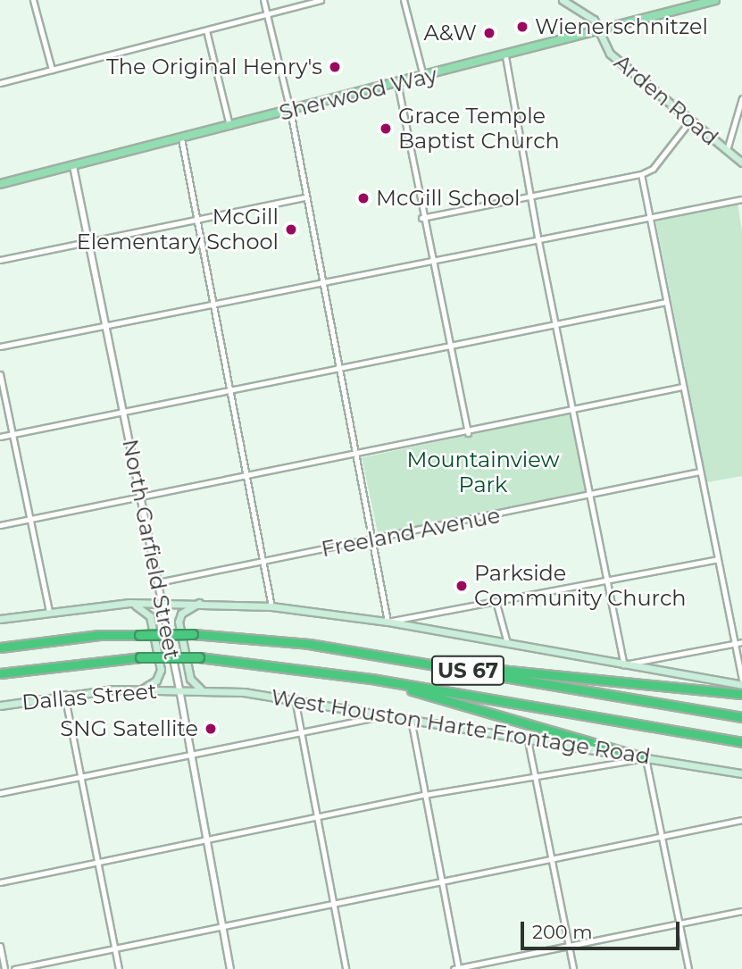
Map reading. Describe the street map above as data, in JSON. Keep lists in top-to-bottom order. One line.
{"streets":{"highway":["US 67"],"main road":["Sherwood Way","Arden Road","Dallas Street","West Houston Harte Frontage Road"],"street":["Freeland Avenue","North Garfield Street"]},"crossings":[["Sherwood Way","Arden Road"],["Sherwood Way","North Garfield Street"],["Freeland Avenue","North Garfield Street"],["North Garfield Street","Dallas Street"],["North Garfield Street","West Houston Harte Frontage Road"],["Dallas Street","West Houston Harte Frontage Road"]],"parks":["Mountainview Park"],"places":["Wienerschnitzel","A&W","The Original Henry's","Grace Temple Baptist Church","McGill School","McGill Elementary School","Parkside Community Church","SNG Satellite"],"scale_bar":"200 m"}
